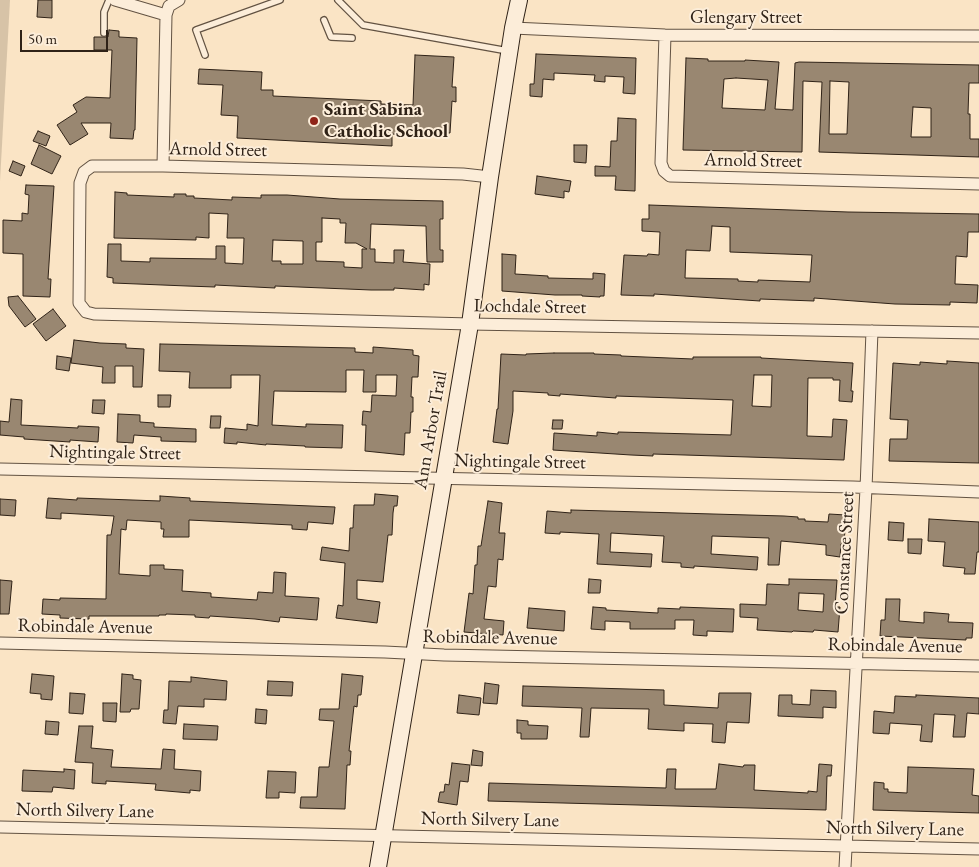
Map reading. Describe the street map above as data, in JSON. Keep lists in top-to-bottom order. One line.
{"streets":{"street":["Glengary Street","Arnold Street","Lochdale Street","Ann Arbor Trail","Nightingale Street","Constance Street","Robindale Avenue","North Silvery Lane"]},"crossings":[["Glengary Street","Arnold Street"],["Glengary Street","Ann Arbor Trail"],["Arnold Street","Lochdale Street"],["Arnold Street","Ann Arbor Trail"],["Lochdale Street","Ann Arbor Trail"],["Lochdale Street","Constance Street"],["Ann Arbor Trail","Nightingale Street"],["Ann Arbor Trail","Robindale Avenue"],["Ann Arbor Trail","North Silvery Lane"],["Nightingale Street","Constance Street"],["Constance Street","Robindale Avenue"],["Constance Street","North Silvery Lane"]],"places":["Saint Sabina Catholic School"],"scale_bar":"50 m"}
